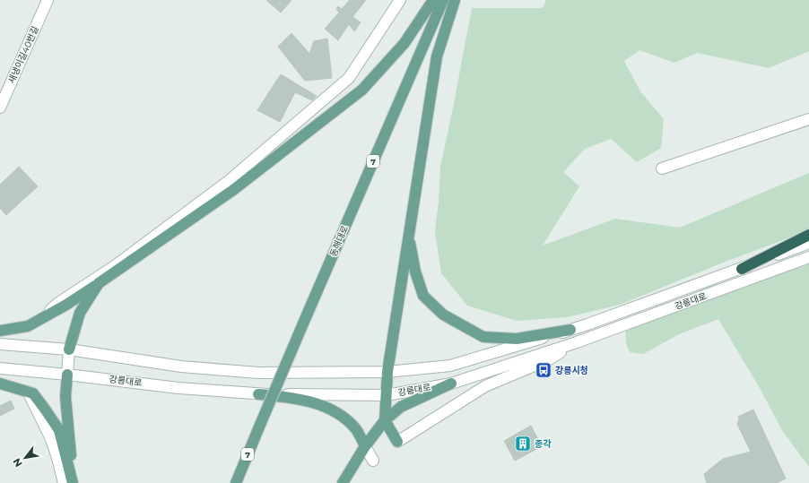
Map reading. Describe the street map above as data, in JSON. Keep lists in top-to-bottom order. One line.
{"streets":{"main road":["7","동해대로"],"street":["새냉이길40번길","강릉대로"]},"places":{"bus stop":["강릉시청"],"building":["종각"]},"north":"bottom left"}
